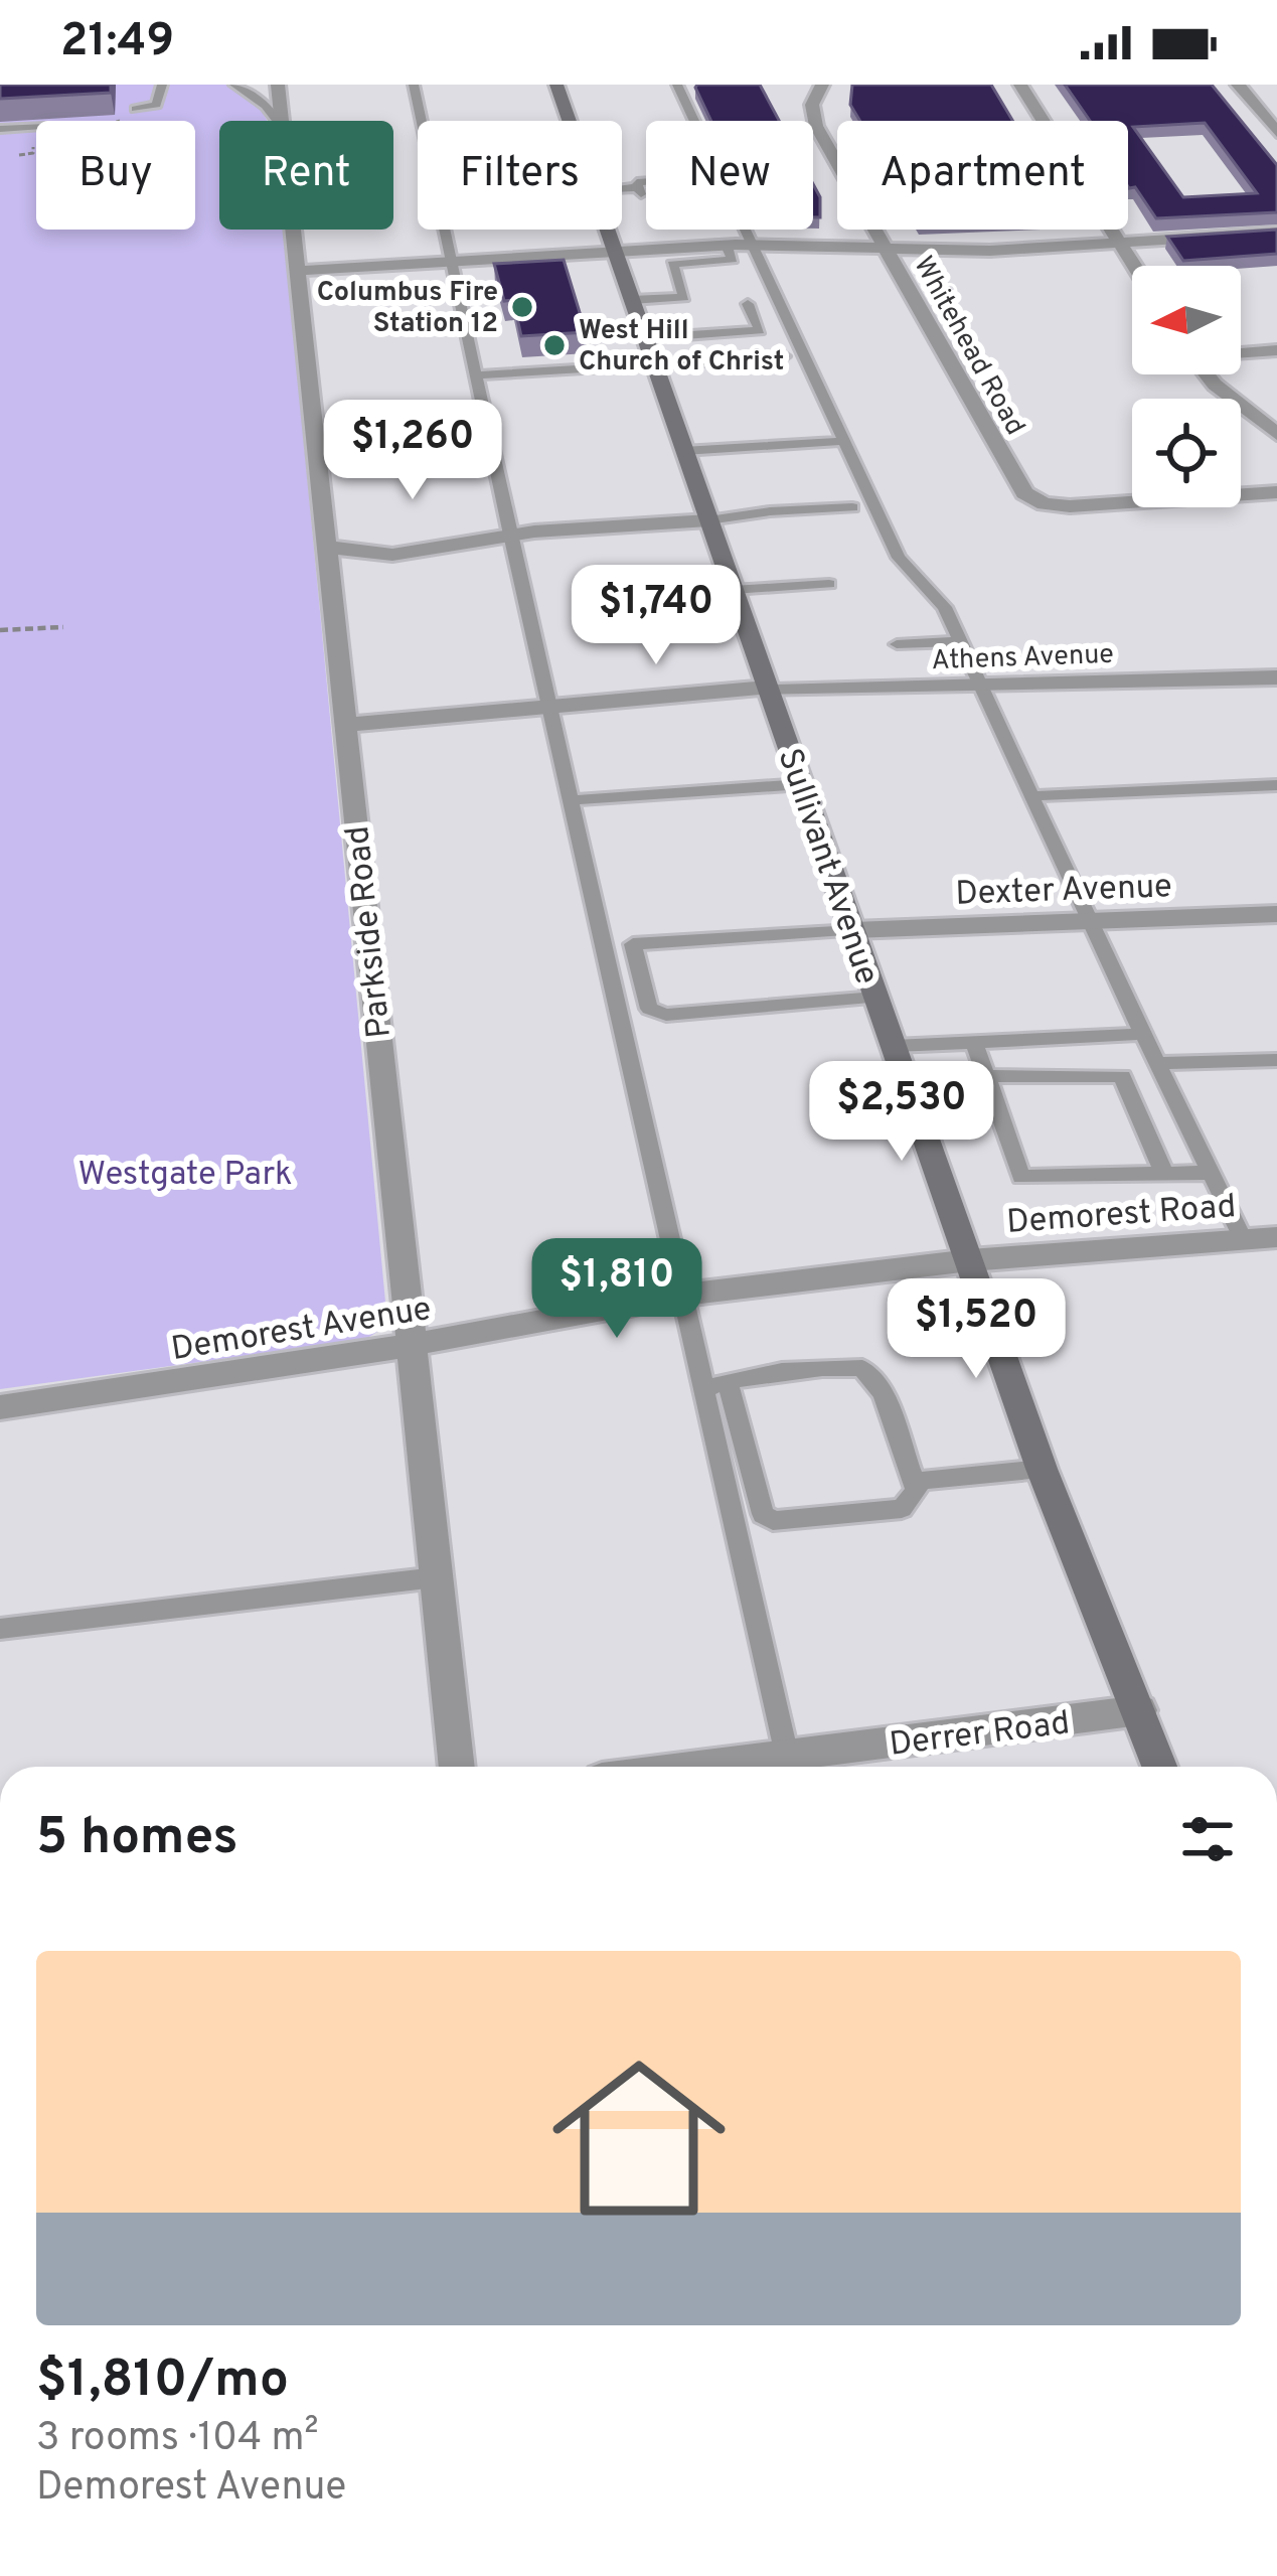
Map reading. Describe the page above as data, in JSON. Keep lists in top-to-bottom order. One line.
{"streets":{"main road":["Sullivant Avenue"],"street":["Whitehead Road","Athens Avenue","Dexter Avenue","Parkside Road","Demorest Road","Demorest Avenue","Derrer Road"]},"crossings":[["Athens Avenue","Sullivant Avenue"],["Athens Avenue","Parkside Road"],["Sullivant Avenue","Dexter Avenue"],["Sullivant Avenue","Demorest Road"],["Sullivant Avenue","Demorest Avenue"],["Sullivant Avenue","Derrer Road"],["Parkside Road","Demorest Avenue"],["Demorest Road","Demorest Avenue"]],"parks":["Westgate Park"],"places":["Columbus Fire Station 12","West Hill Church of Christ"],"north":"left","page":{"status":"21:49","chip":["Buy","Rent","Filters","New","Apartment"],"price":["$1,260","$1,740","$2,530","$1,810","$1,520"],"heading":"5 homes","list":[{"name":"$1,810/mo","note":"3 rooms · 104 m² · Demorest Avenue"}]}}
